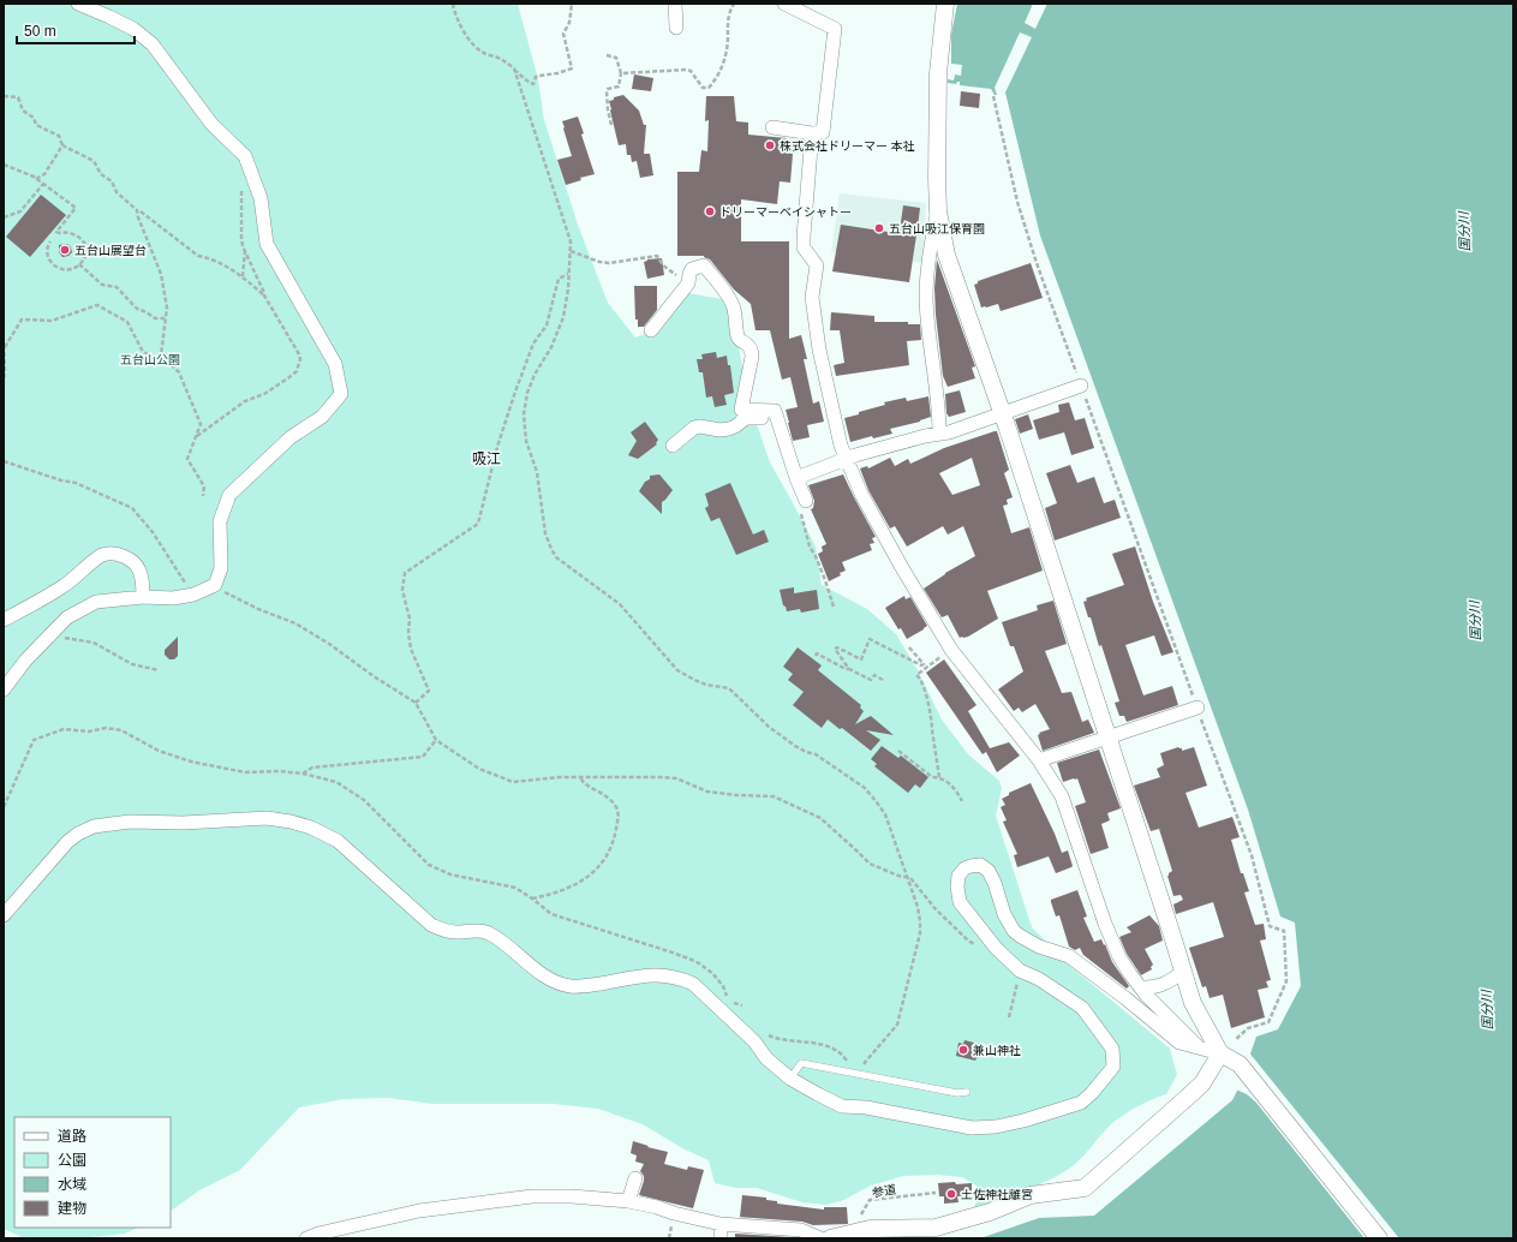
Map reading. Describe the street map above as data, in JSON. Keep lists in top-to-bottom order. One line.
{"streets":{"path":["参道"]},"districts":["吸江"],"water":["国分川"],"parks":["五台山公園"],"places":["株式会社ドリーマー 本社","ドリーマーベイシャトー","五台山吸江保育園","五台山展望台","兼山神社","土佐神社離宮"],"legend":["道路","公園","水域","建物"],"scale_bar":"50 m"}
